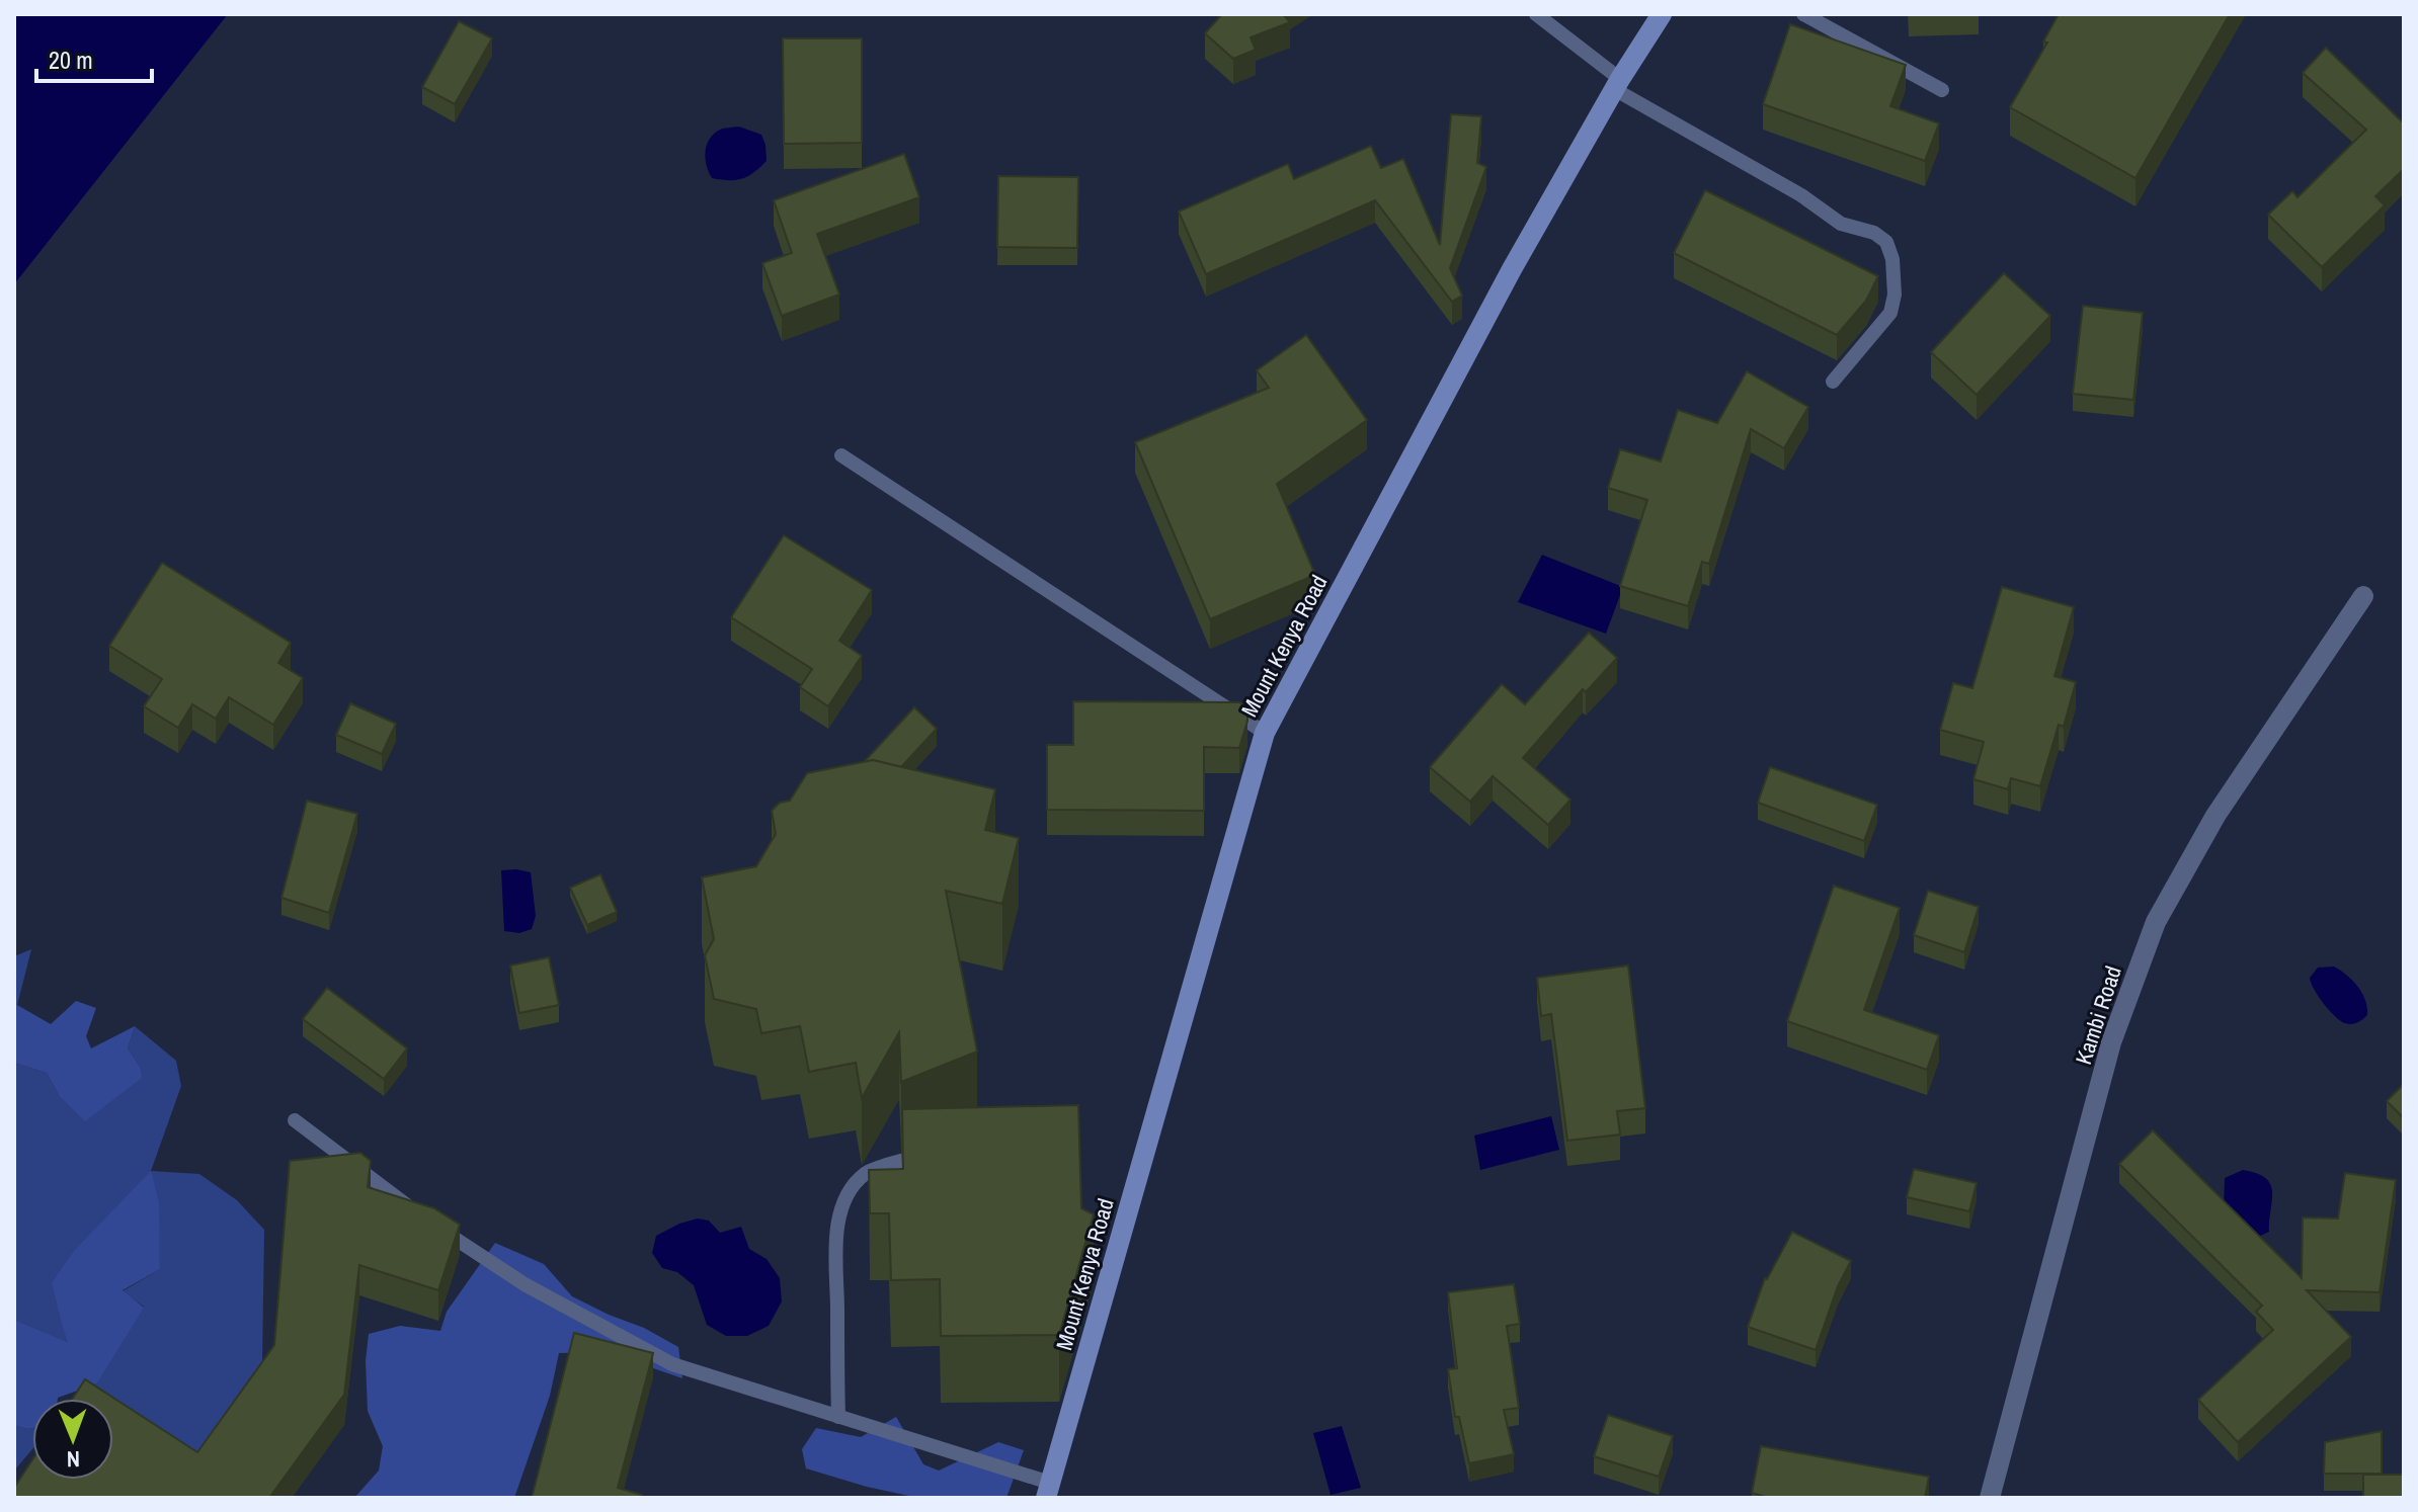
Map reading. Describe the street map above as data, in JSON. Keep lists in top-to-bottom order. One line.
{"streets":{"main road":["Mount Kenya Road"],"street":["Kambi Road"]},"scale_bar":"20 m","north":"bottom"}
